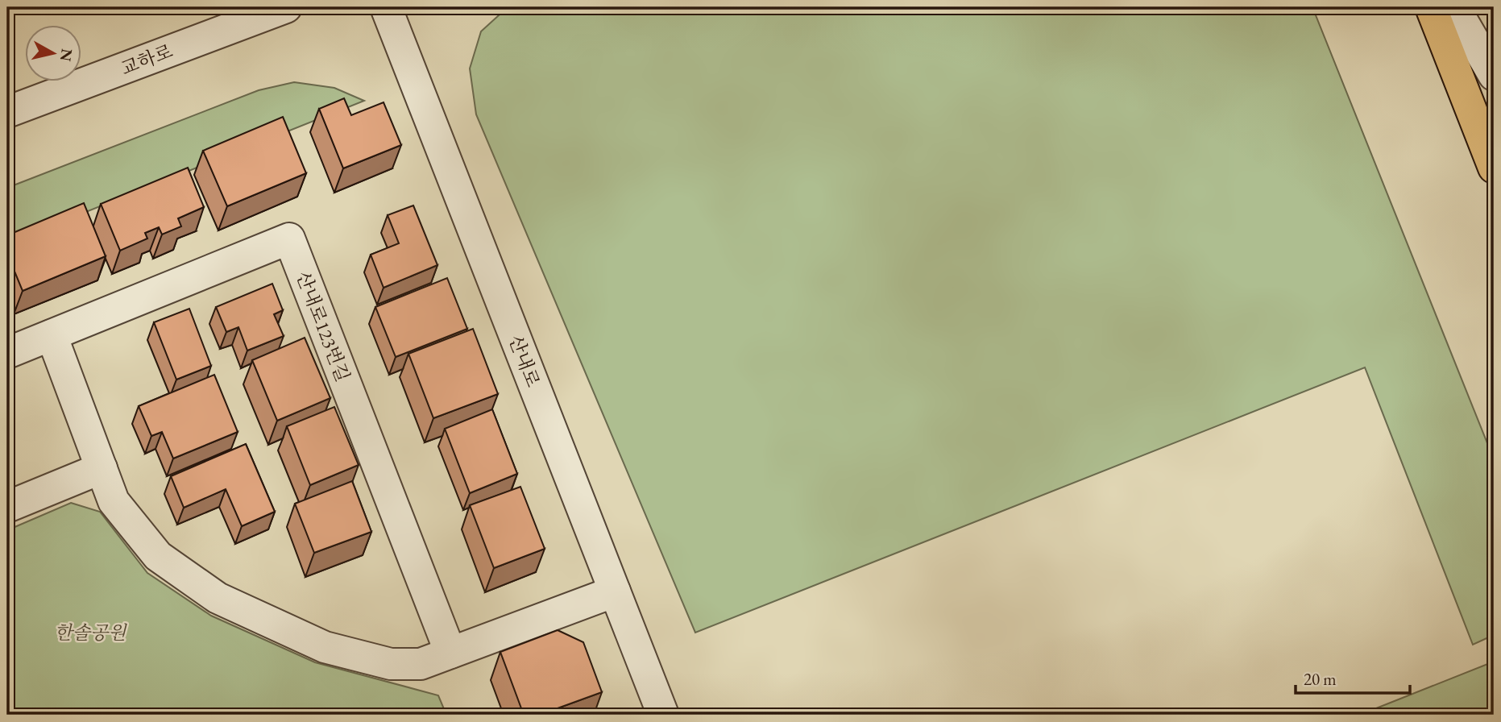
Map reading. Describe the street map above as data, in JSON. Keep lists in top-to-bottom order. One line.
{"streets":{"street":["교하로","산내로123번길","산내로"]},"parks":["한솔공원"],"scale_bar":"20 m","north":"right"}
